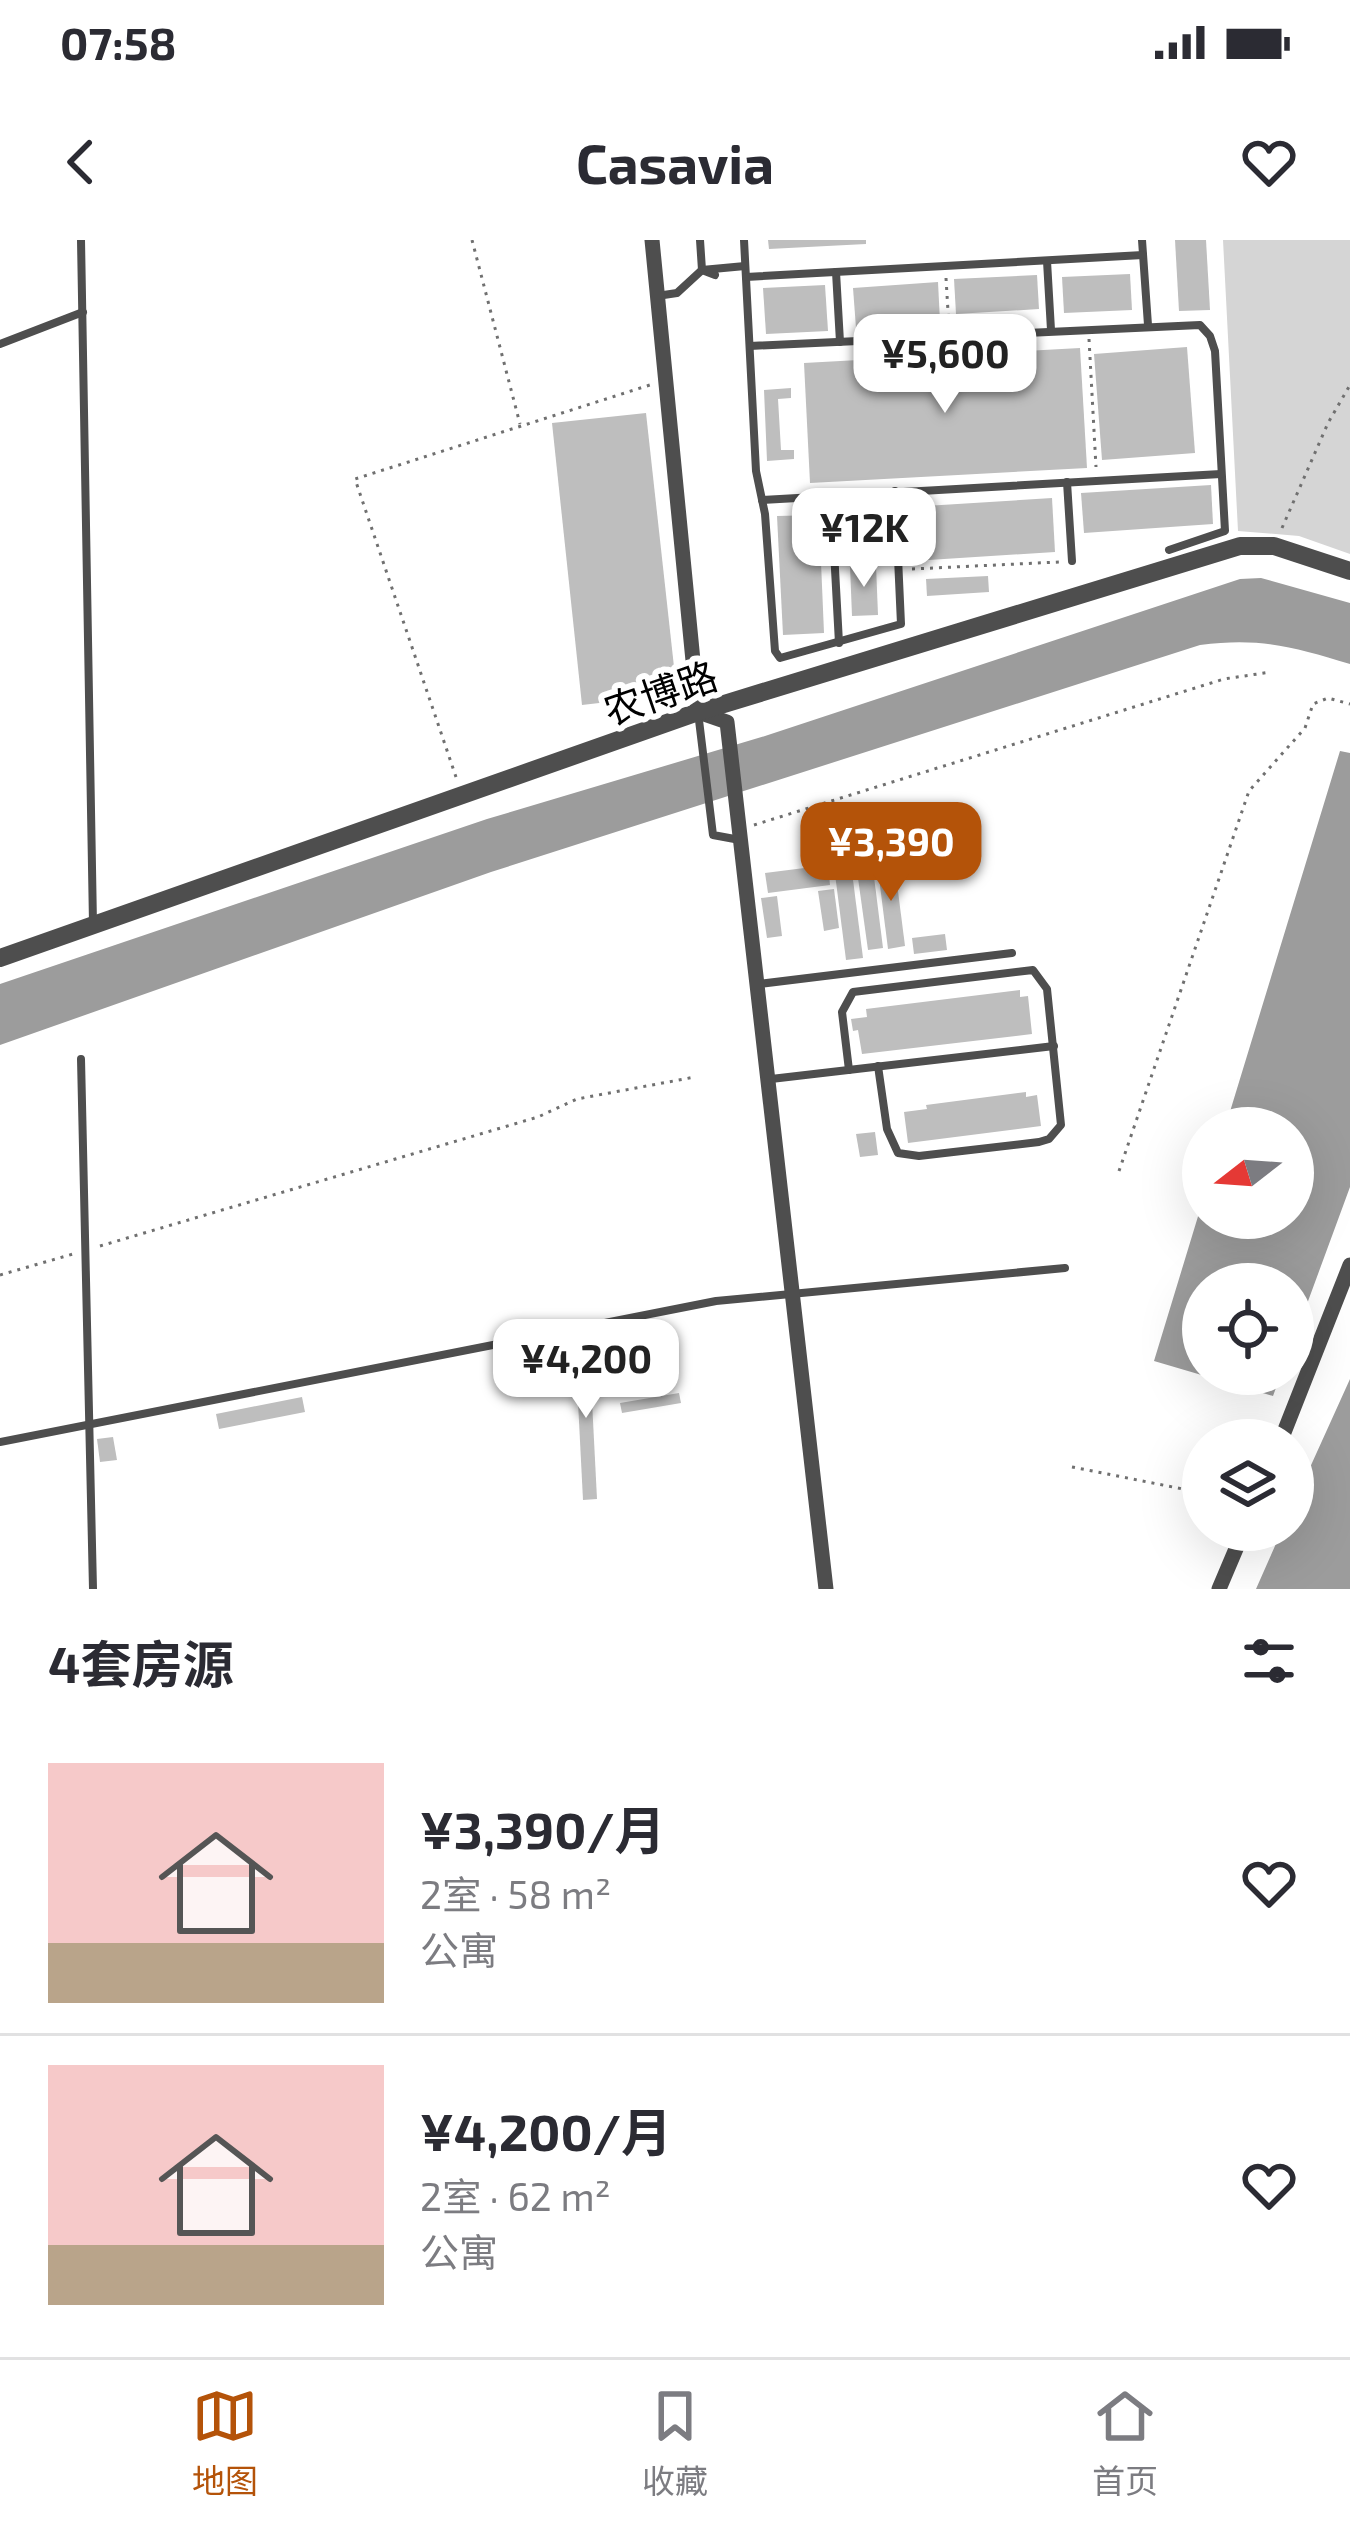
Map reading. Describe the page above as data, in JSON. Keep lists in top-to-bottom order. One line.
{"streets":{"street":["农博路"]},"north":"left","page":{"status":"07:58","header":"Casavia","price":["¥5,600","¥12K","¥3,390","¥4,200"],"heading":"4套房源","list":[{"name":"¥3,390/月","note":"2室 · 58 m² · 公寓"},{"name":"¥4,200/月","note":"2室 · 62 m² · 公寓"}],"tabs":["地图","收藏","首页"]}}
